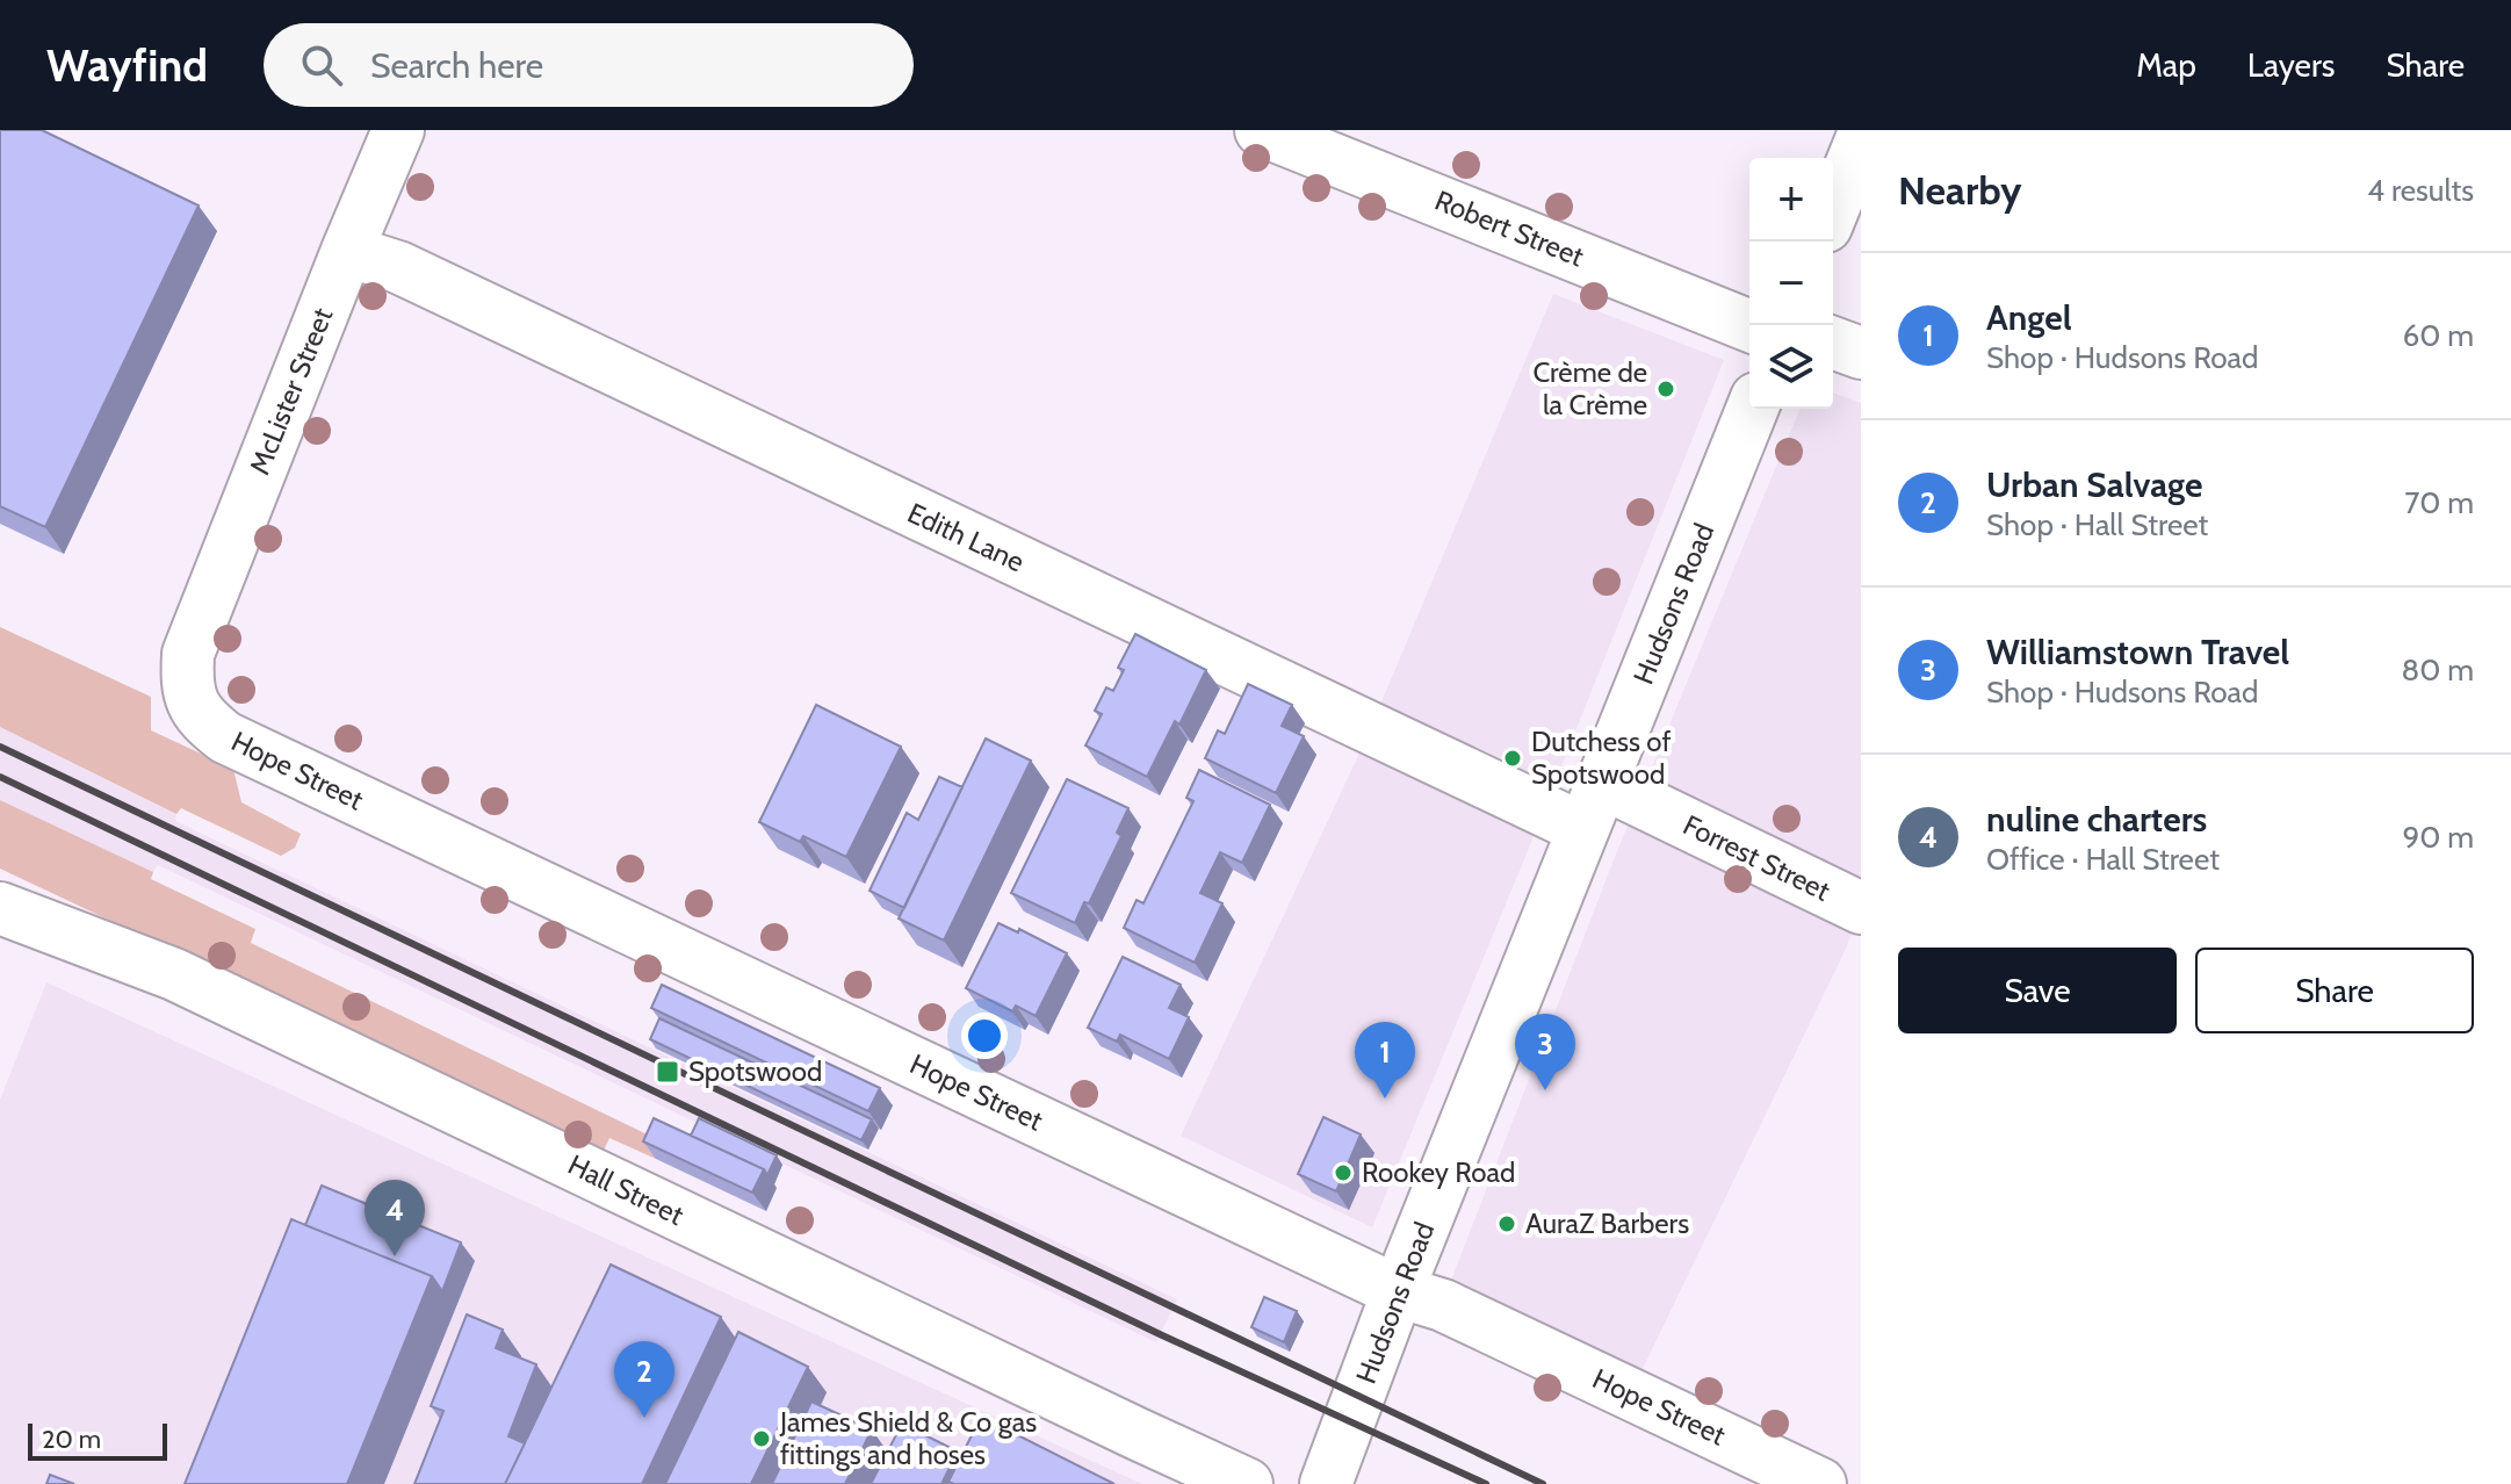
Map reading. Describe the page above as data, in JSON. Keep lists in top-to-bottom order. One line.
{"streets":{"street":["Robert Street","McLister Street","Edith Lane","Hudsons Road","Hope Street","Forrest Street","Hall Street"]},"crossings":[["McLister Street","Edith Lane"],["McLister Street","Hope Street"],["Edith Lane","Hudsons Road"],["Edith Lane","Forrest Street"],["Hudsons Road","Hope Street"],["Hudsons Road","Forrest Street"]],"places":{"other":["Crème de la Crème","Dutchess of Spotswood","Rookey Road","AuraZ Barbers","James Shield & Co gas fittings and hoses"],"transit":["Spotswood"]},"scale_bar":"20 m","page":{"header":"Wayfind","search":"Search here","nav":["Map","Layers","Share"],"heading":["Nearby","4 results"],"map_buttons":["+","−"],"list":[{"mark":"1","name":"Angel","note":"Shop · Hudsons Road","value":"60 m"},{"mark":"2","name":"Urban Salvage","note":"Shop · Hall Street","value":"70 m"},{"mark":"3","name":"Williamstown Travel","note":"Shop · Hudsons Road","value":"80 m"},{"mark":"4","name":"nuline charters","note":"Office · Hall Street","value":"90 m"}],"buttons":["Save","Share"],"pins":["3","1","4","2"],"scale":"20 m"}}
